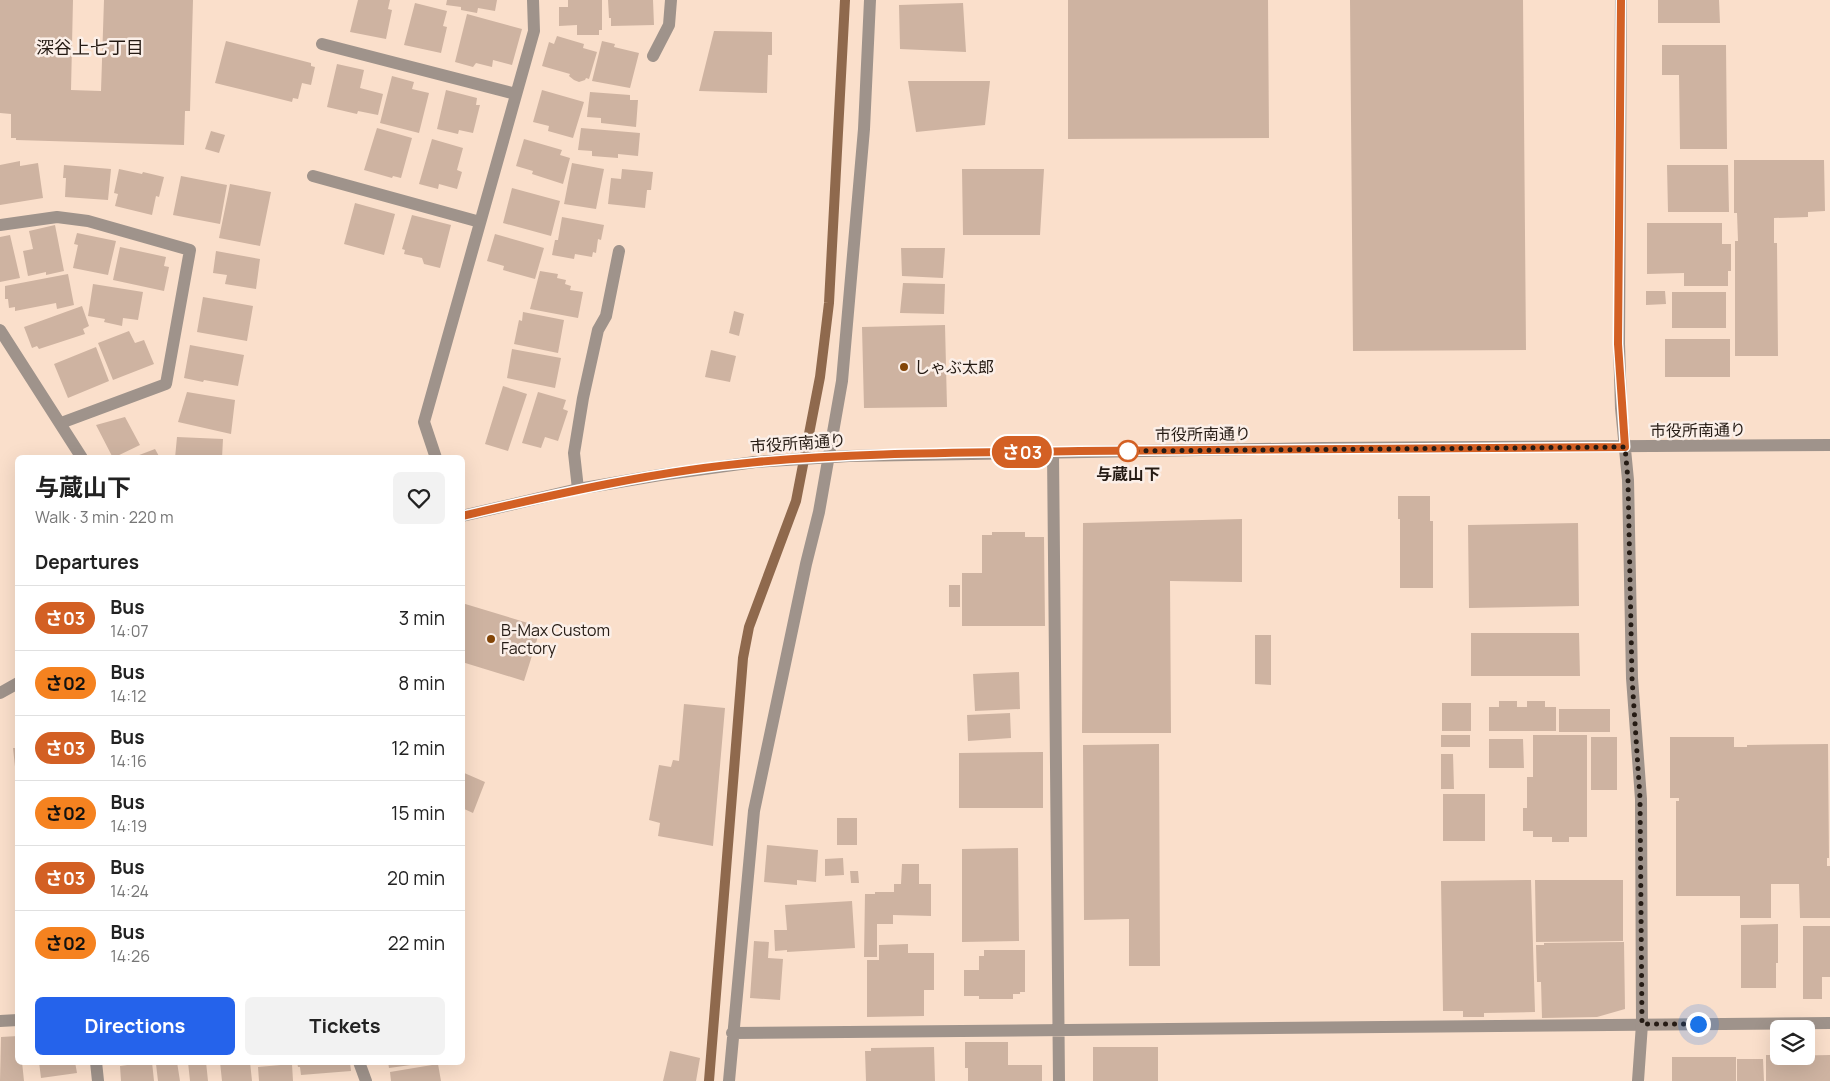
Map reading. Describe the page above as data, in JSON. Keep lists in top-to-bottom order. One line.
{"streets":{"street":["市役所南通り"]},"districts":["深谷上七丁目"],"places":["しゃぶ太郎","与蔵山下","B-Max Custom Factory"],"lines":["bus line さ03"],"page":{"on_map":"さ03","heading":[["与蔵山下","Walk · 3 min · 220 m"],"Departures"],"list":[{"mark":"さ03","name":"Bus","note":"14:07","value":"3 min"},{"mark":"さ02","name":"Bus","note":"14:12","value":"8 min"},{"mark":"さ03","name":"Bus","note":"14:16","value":"12 min"},{"mark":"さ02","name":"Bus","note":"14:19","value":"15 min"},{"mark":"さ03","name":"Bus","note":"14:24","value":"20 min"},{"mark":"さ02","name":"Bus","note":"14:26","value":"22 min"}],"buttons":["Directions","Tickets"]}}
